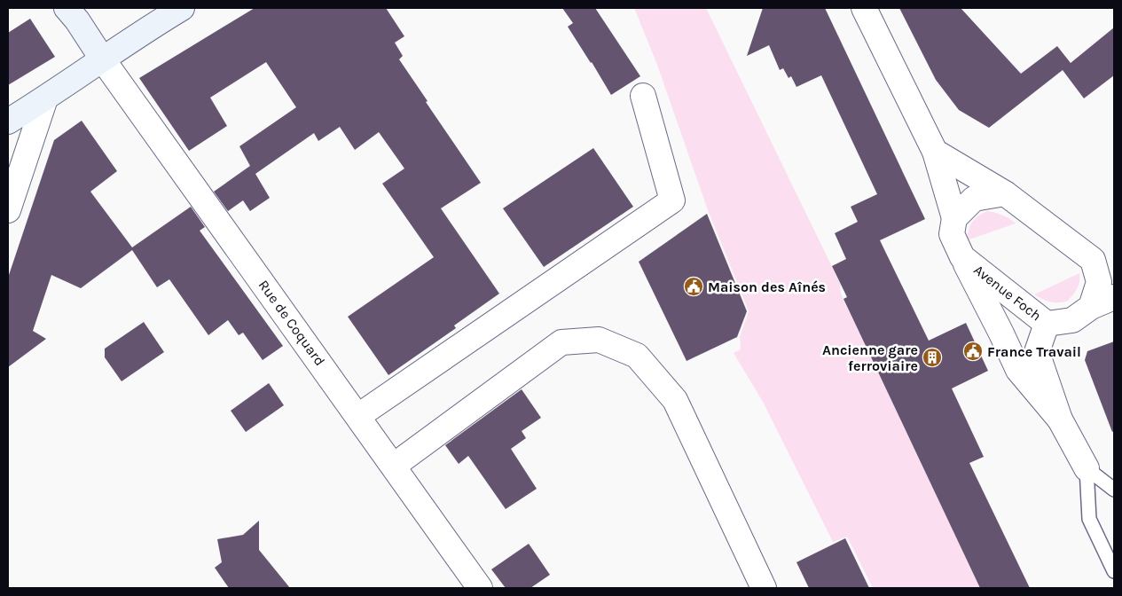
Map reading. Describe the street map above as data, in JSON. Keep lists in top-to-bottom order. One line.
{"streets":{"street":["Avenue Foch","Rue de Coquard"]},"places":{"public building":["Maison des Aînés","France Travail"],"building":["Ancienne gare ferroviaire"]}}
